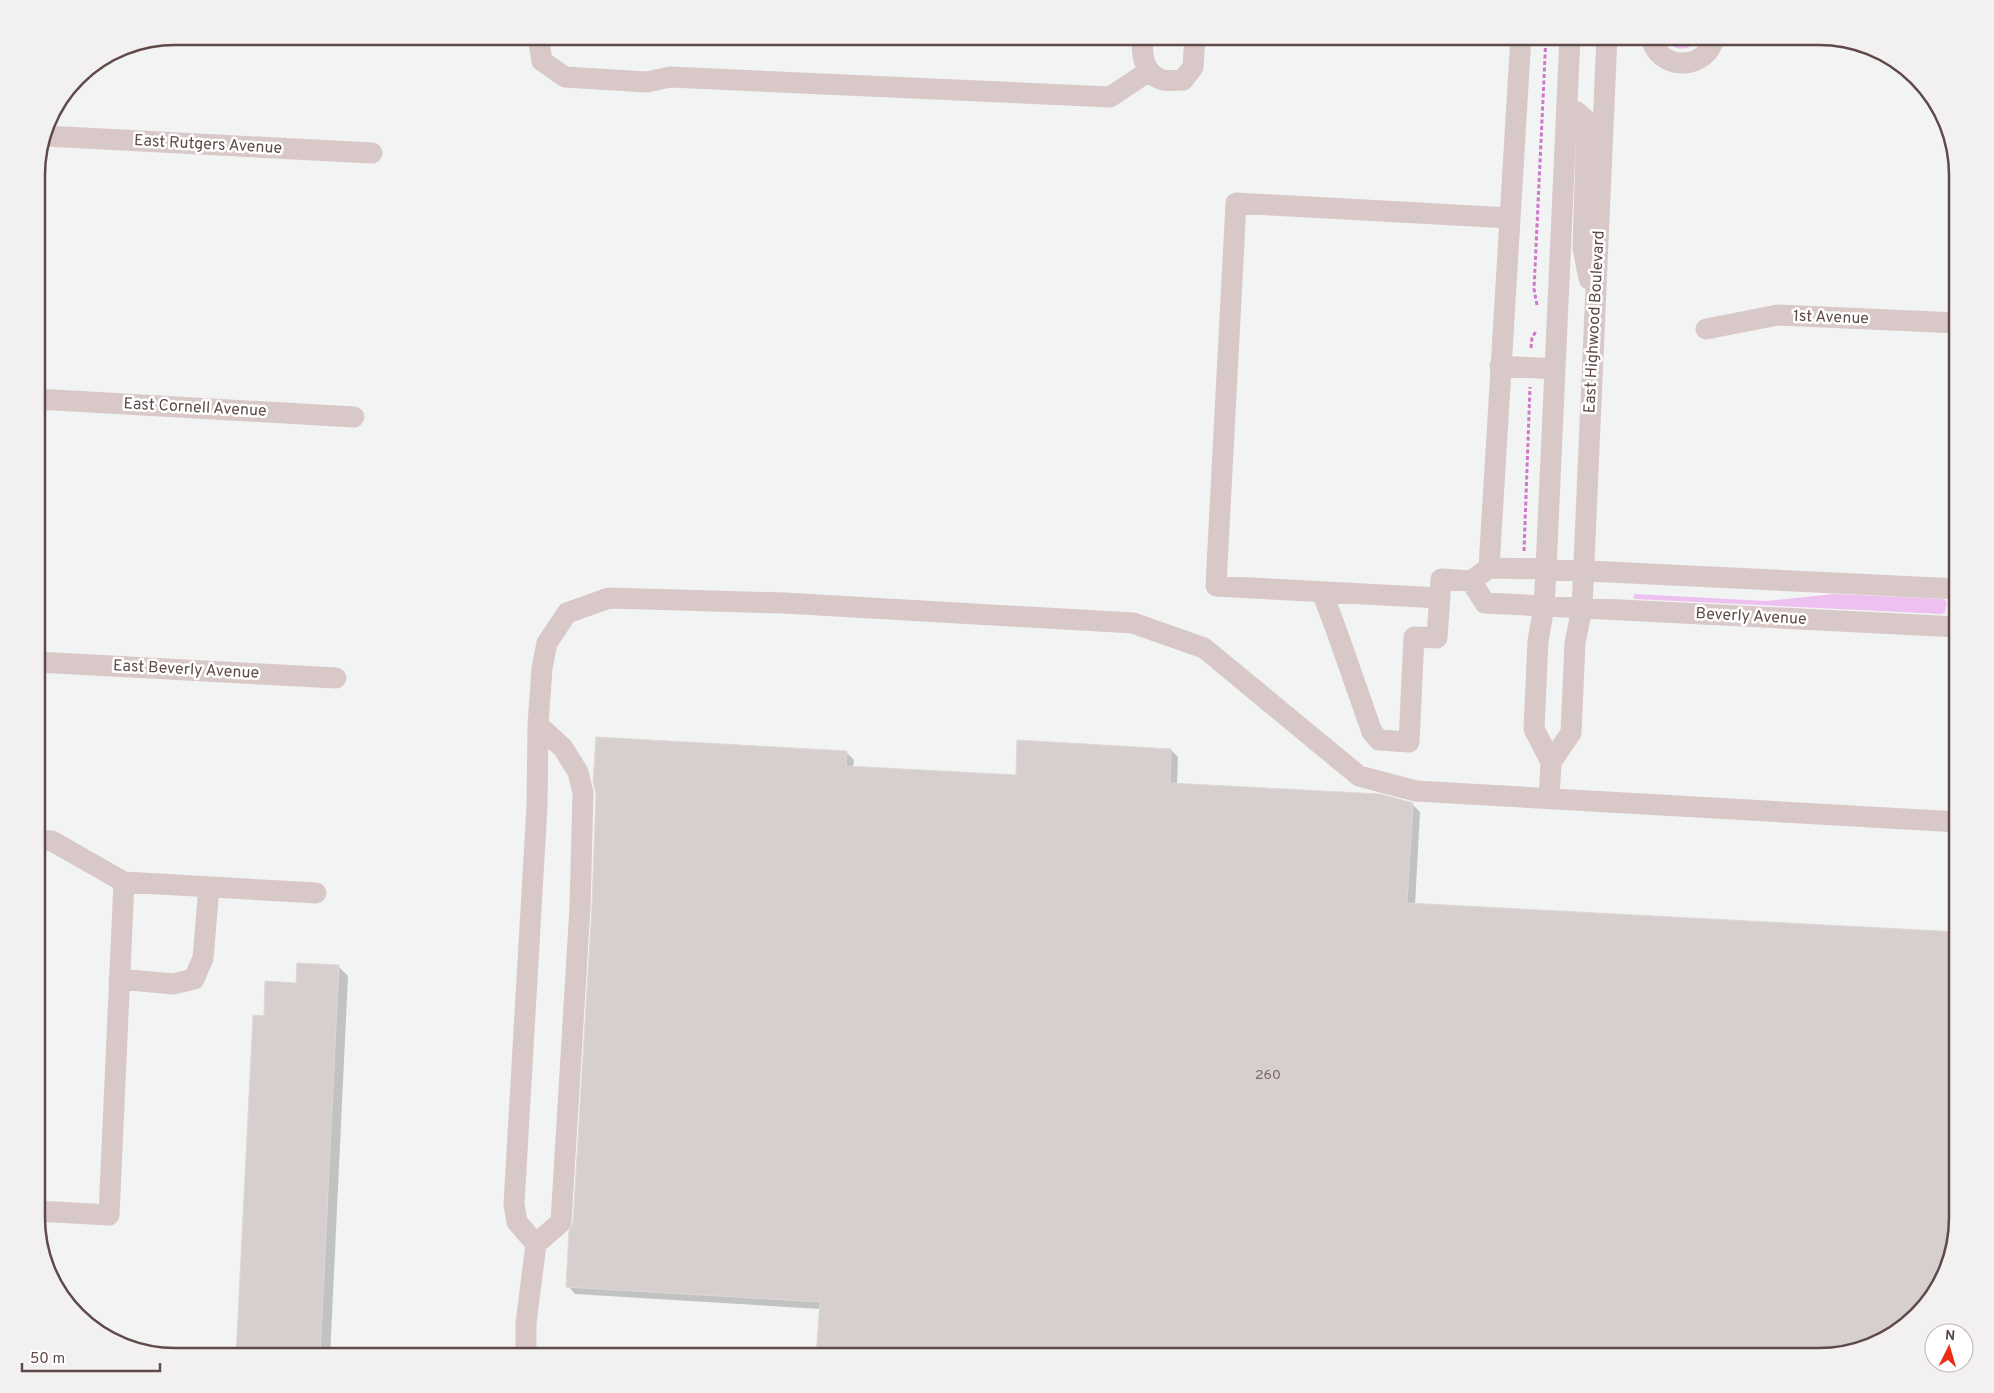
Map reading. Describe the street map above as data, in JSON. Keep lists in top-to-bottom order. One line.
{"streets":{"street":["East Rutgers Avenue","1st Avenue","East Highwood Boulevard","East Cornell Avenue","Beverly Avenue","East Beverly Avenue"]},"crossings":[["East Highwood Boulevard","Beverly Avenue"]],"house_numbers":["260"],"scale_bar":"50 m","north":"top"}
